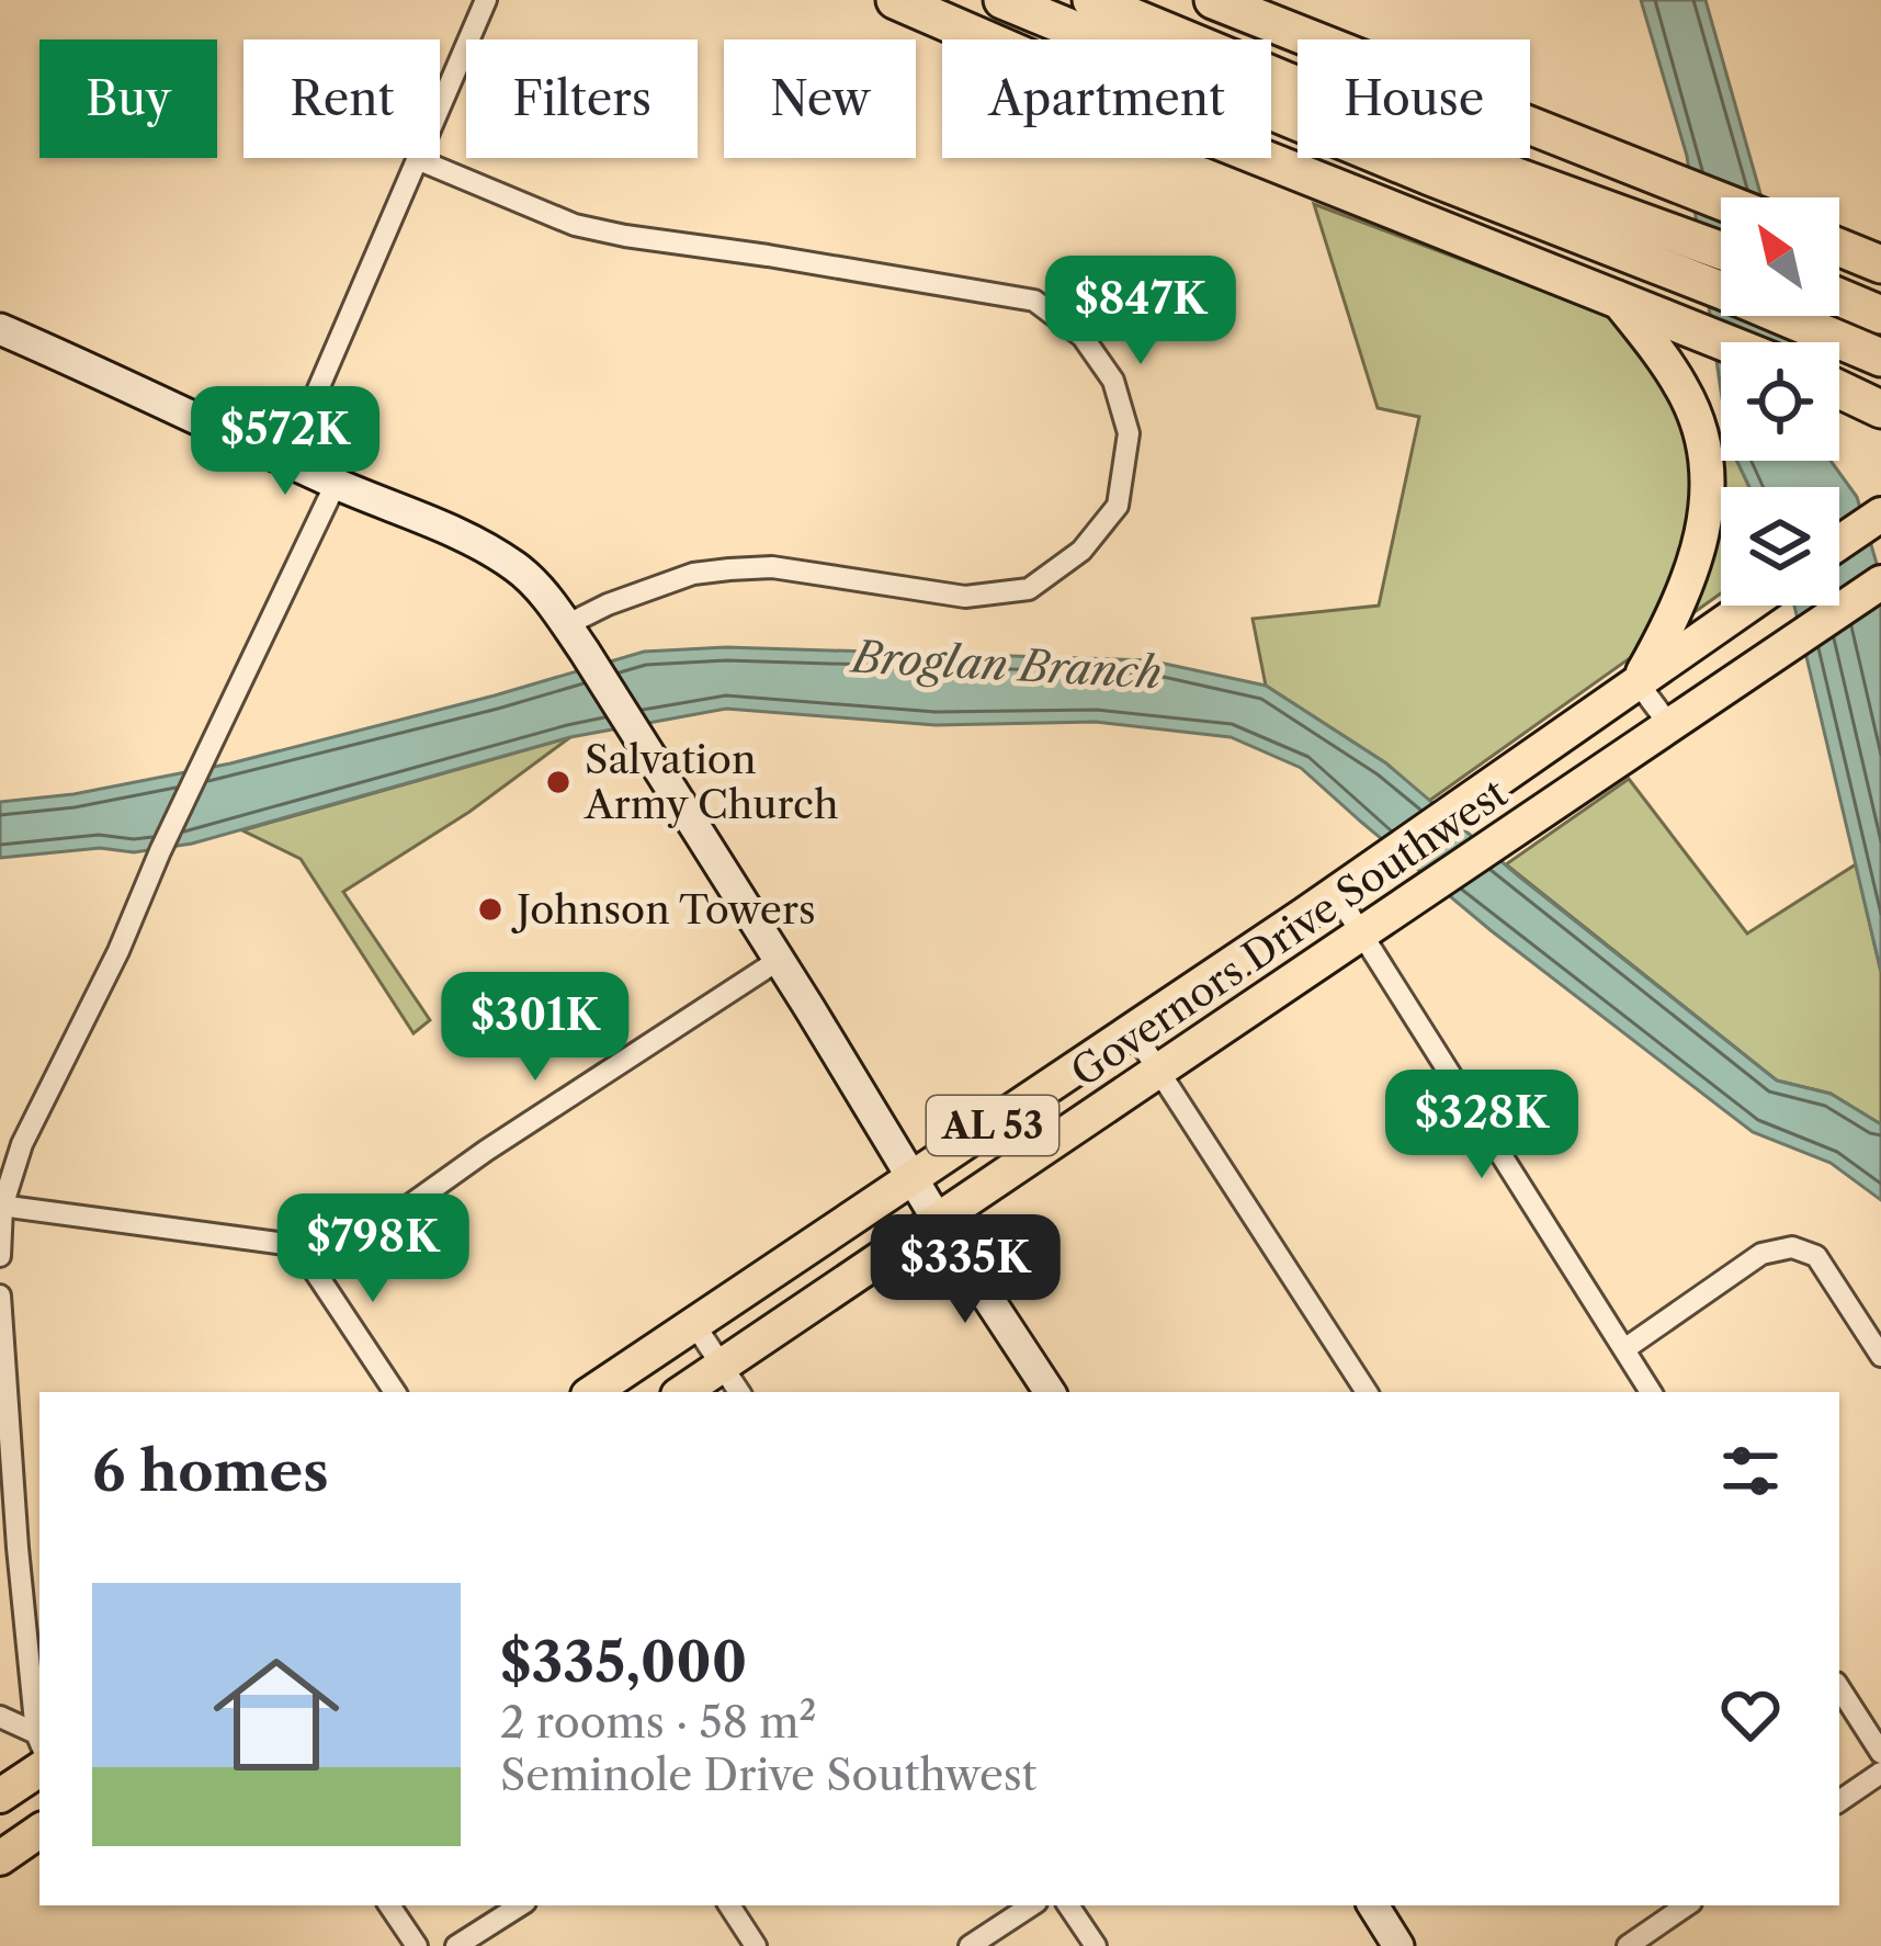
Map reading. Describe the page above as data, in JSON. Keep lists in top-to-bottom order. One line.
{"streets":{"main road":["Governors Drive Southwest","AL 53"]},"water":["Broglan Branch"],"places":["Salvation Army Church","Johnson Towers"],"north":"top left","page":{"chip":["Buy","Rent","Filters","New","Apartment","House"],"price":["$847K","$572K","$301K","$328K","$798K","$335K"],"heading":"6 homes","list":[{"name":"$335,000","note":"2 rooms · 58 m² · Seminole Drive Southwest"}]}}
